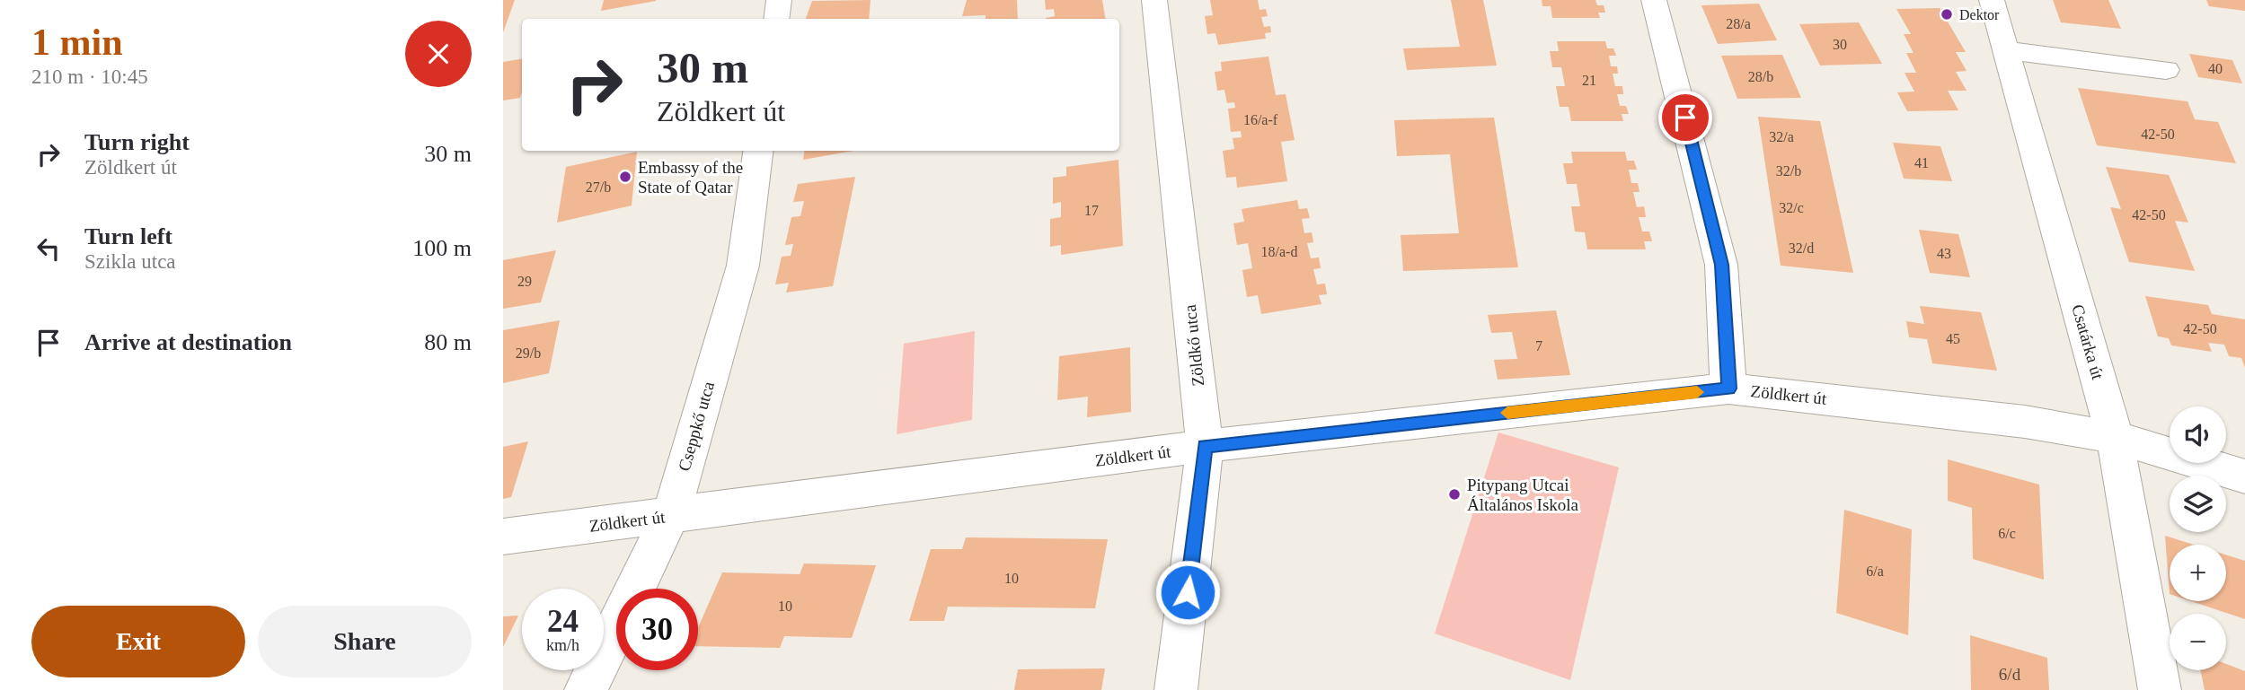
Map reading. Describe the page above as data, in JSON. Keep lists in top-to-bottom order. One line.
{"streets":{"street":["Csatárka út","Zöldkő utca","Zöldkert út","Cseppkő utca"]},"crossings":[["Csatárka út","Zöldkert út"],["Zöldkő utca","Zöldkert út"],["Zöldkert út","Cseppkő utca"]],"places":["Dektor","Embassy of the State of Qatar","Pitypang Utcai Általános Iskola"],"house_numbers":["28/a","30","40","28/b","21","16/a-f","42-50","32/a","41","32/b","27/b","32/c","17","42-50","32/d","18/a-d","43","29","42-50","45","7","29/b","6/c","6/a","10","10","6/d"],"page":{"heading":["1 min","210 m · 10:45"],"turn":["30 m","Zöldkert út"],"list":[{"name":"Turn right","note":"Zöldkert út","value":"30 m"},{"name":"Turn left","note":"Szikla utca","value":"100 m"},{"name":"Arrive at destination","value":"80 m"}],"map_buttons":["+","−"],"speed":"24 km/h","limit":"30","buttons":["Exit","Share"]}}
